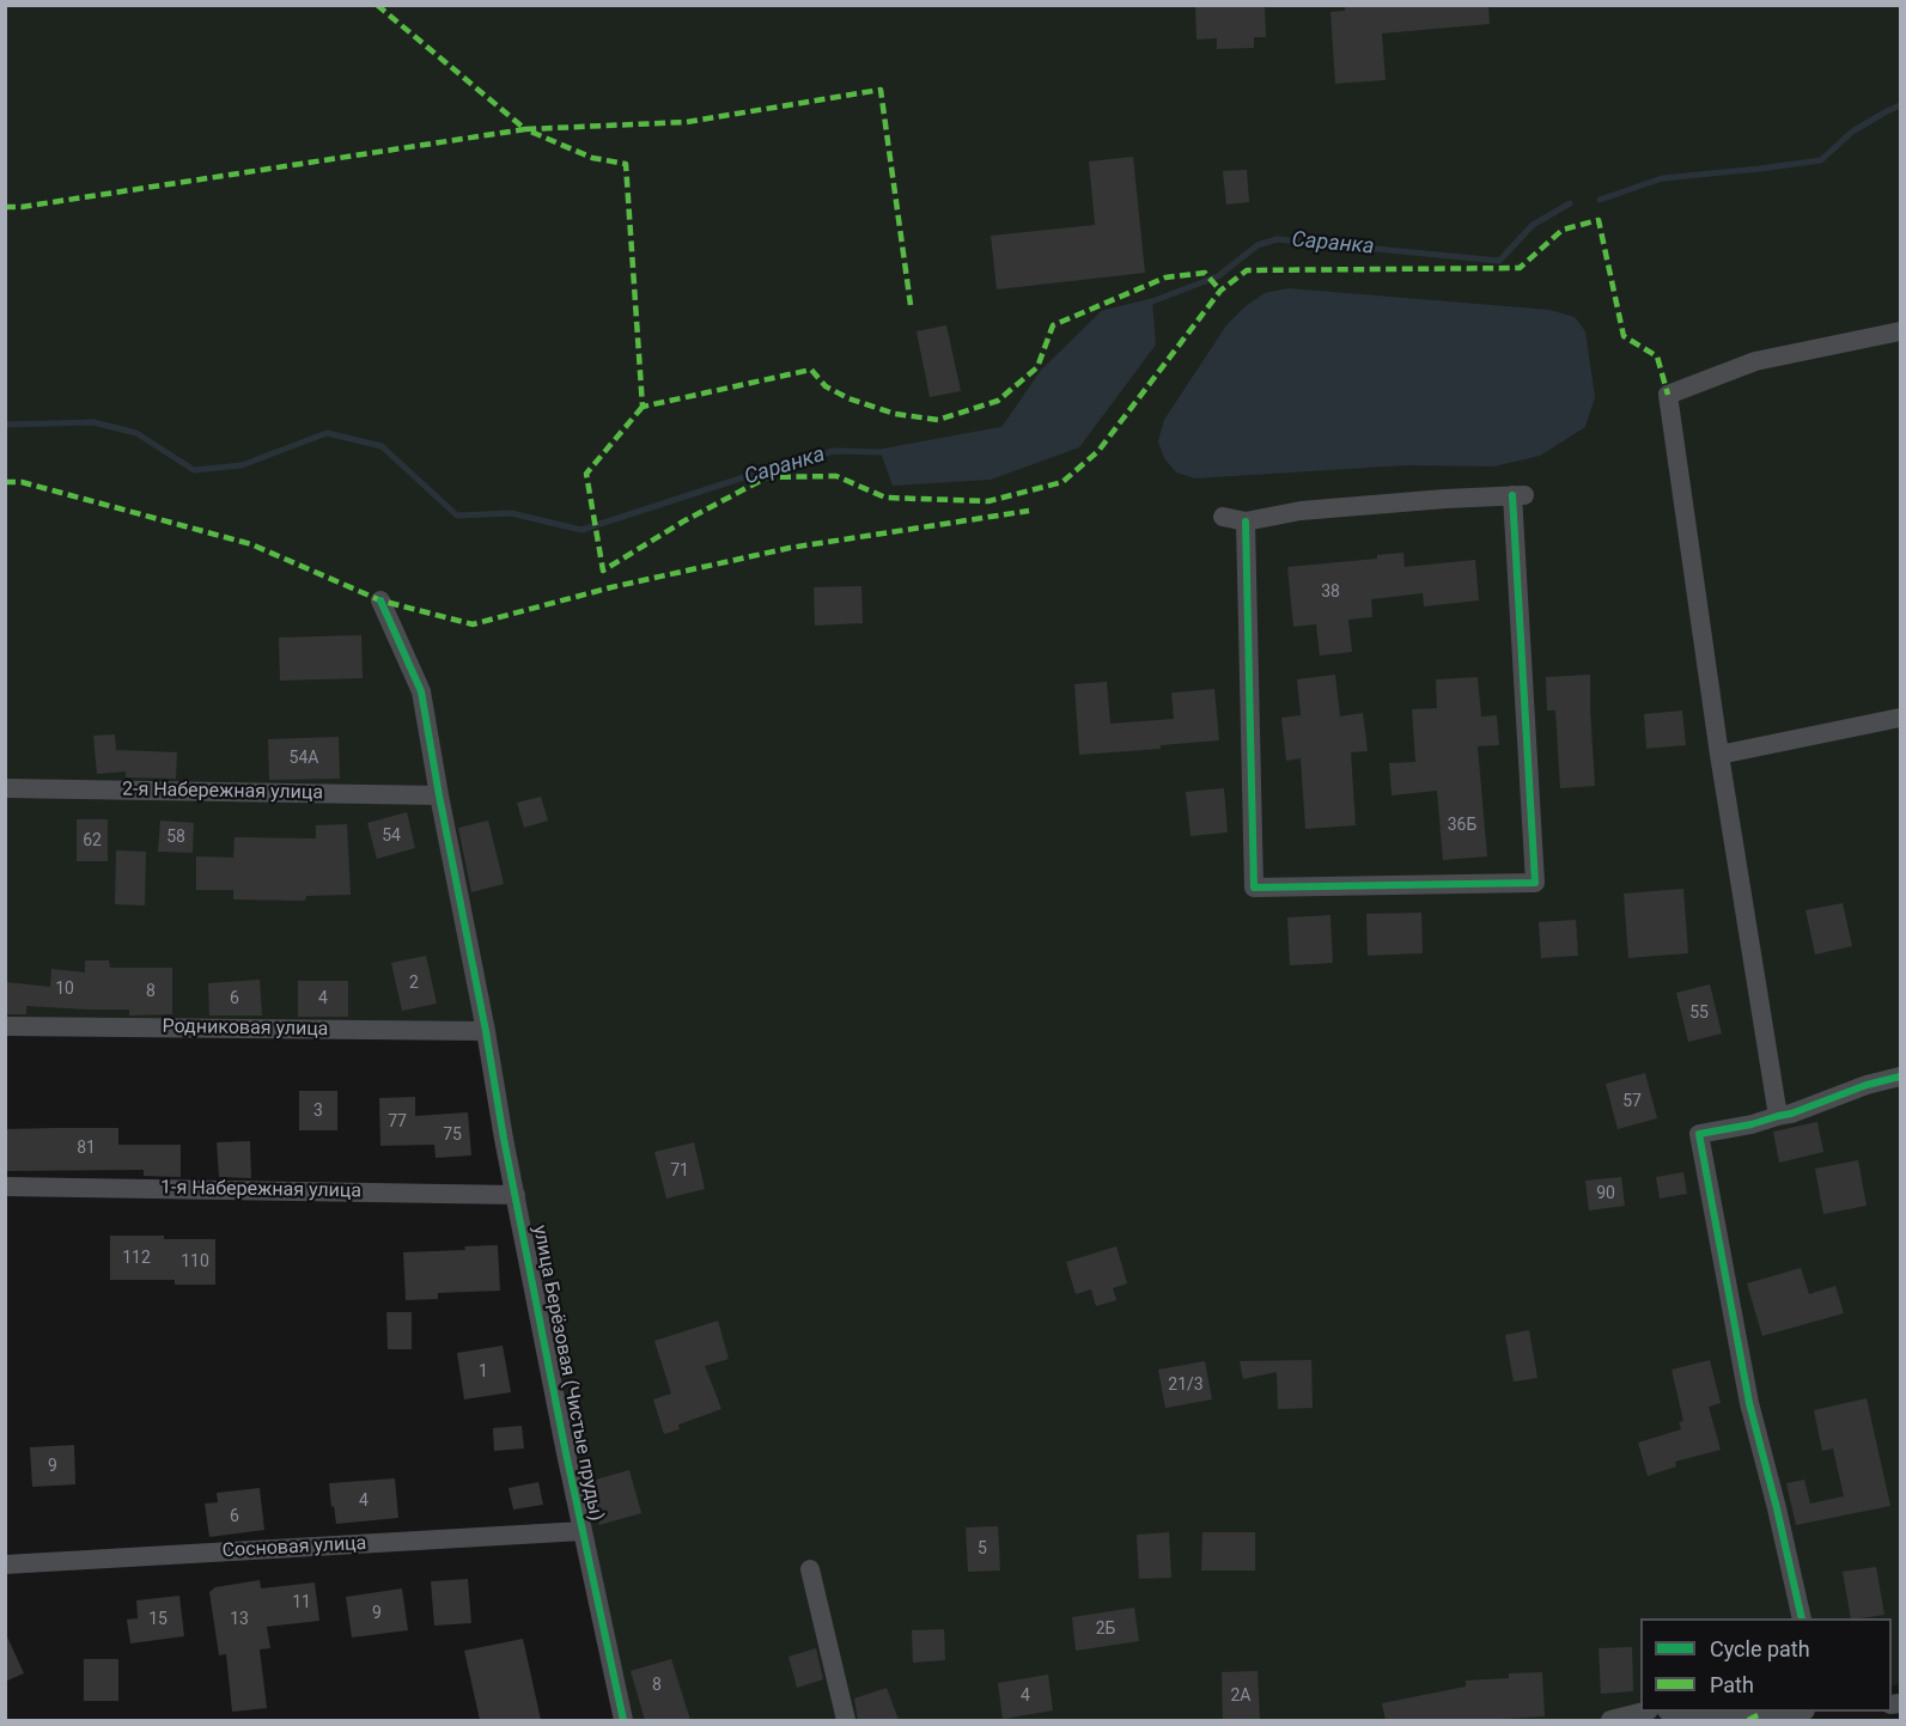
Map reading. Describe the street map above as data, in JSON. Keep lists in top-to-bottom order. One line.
{"streets":{"street":["2-я Набережная улица","Родниковая улица","1-я Набережная улица","улица Берёзовая (Чистые пруды)","Сосновая улица"]},"crossings":[["2-я Набережная улица","улица Берёзовая (Чистые пруды)"],["Родниковая улица","улица Берёзовая (Чистые пруды)"],["1-я Набережная улица","улица Берёзовая (Чистые пруды)"],["улица Берёзовая (Чистые пруды)","Сосновая улица"]],"water":["Саранка"],"house_numbers":["38","54А","36Б","54","58","62","2","10","8","6","4","55","57","3","77","75","81","71","90","112","110","1","21/3","9","4","6","5","11","9","15","13","2Б","8","4","2А"],"legend":["Cycle path","Path"]}
